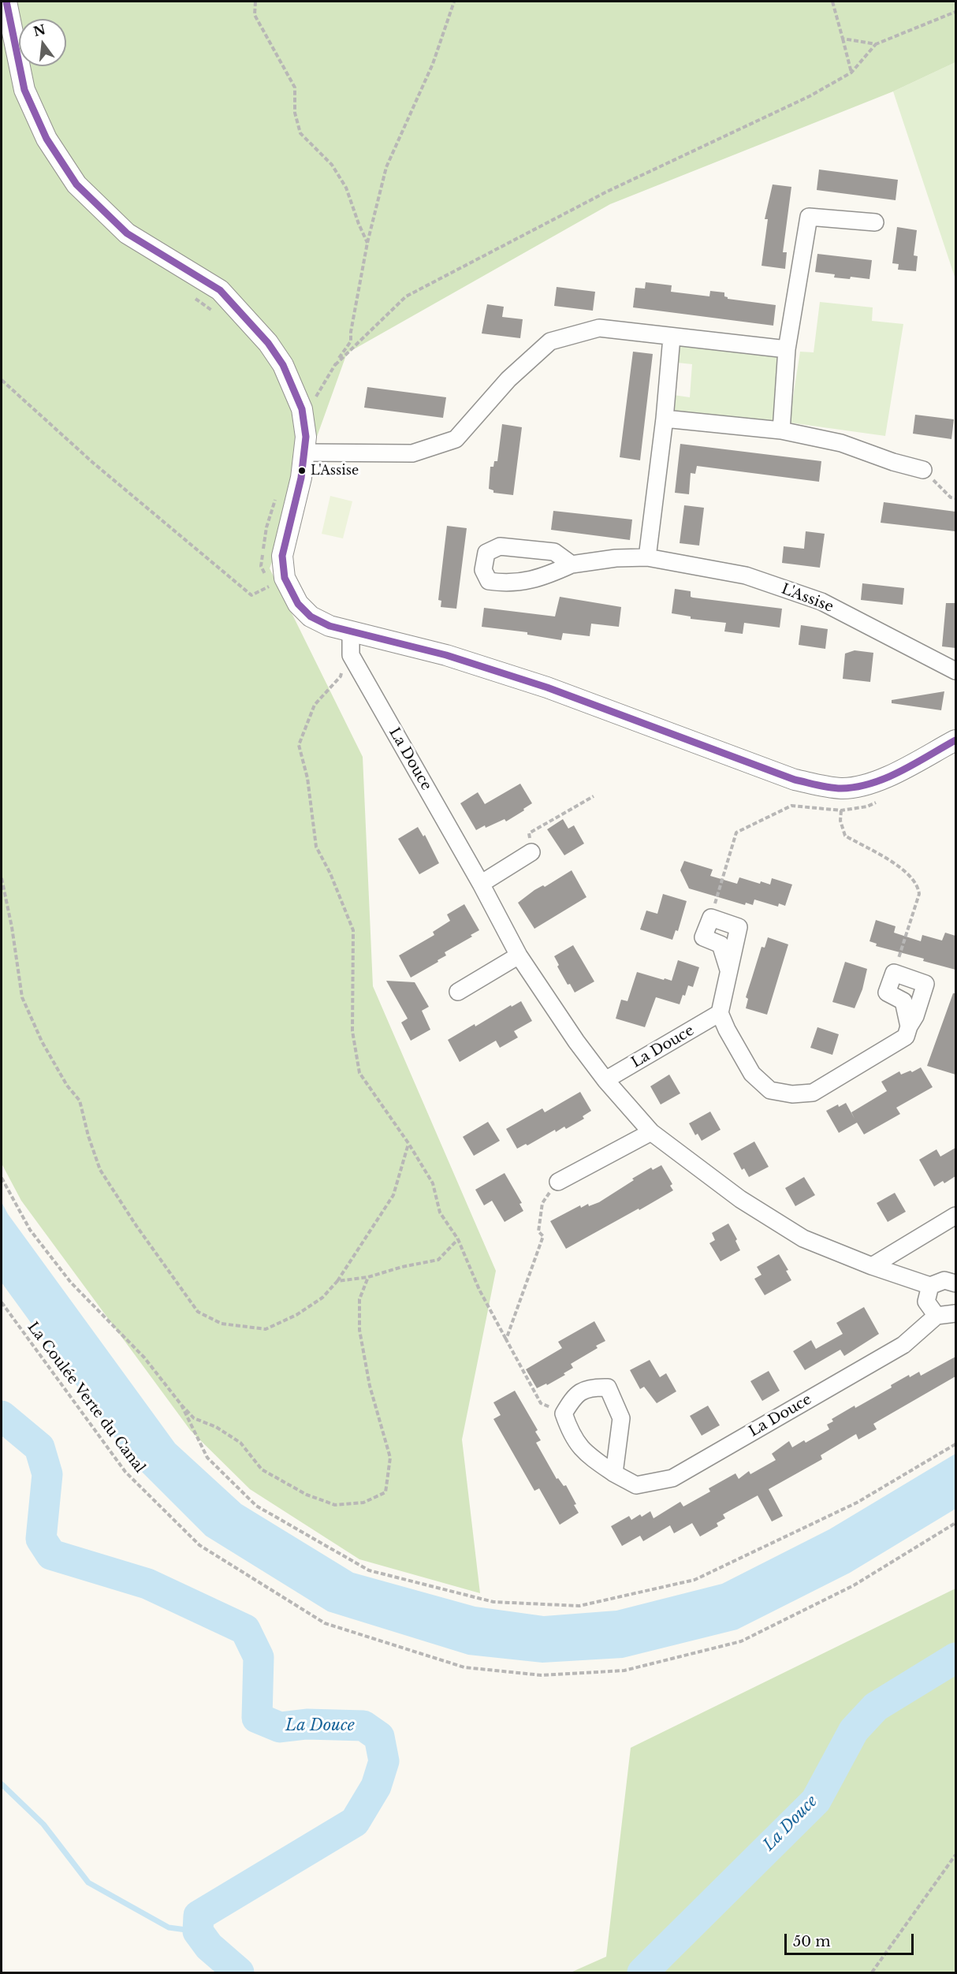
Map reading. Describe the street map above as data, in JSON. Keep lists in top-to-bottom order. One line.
{"streets":{"street":["L'Assise","La Douce"],"path":["La Coulée Verte du Canal"]},"water":["La Douce"],"places":["L'Assise"],"scale_bar":"50 m","north":"top"}
